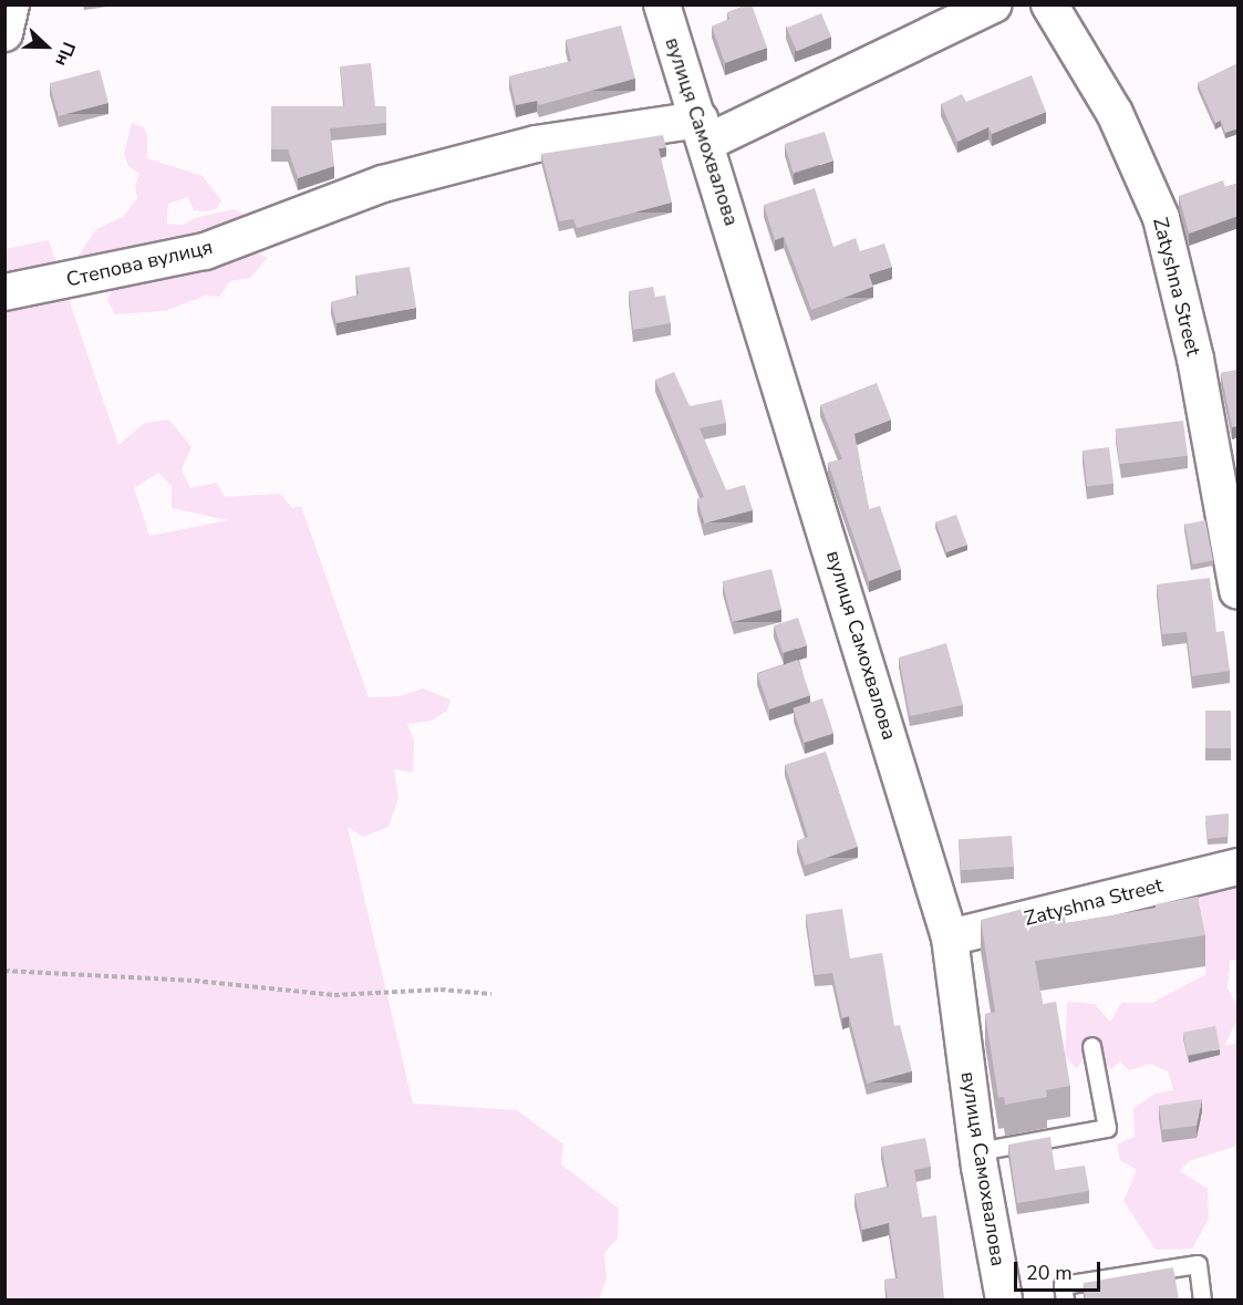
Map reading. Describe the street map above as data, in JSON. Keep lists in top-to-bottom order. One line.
{"streets":{"street":["вулиця Самохвалова","Степова вулиця","Zatyshna Street"]},"crossings":[["вулиця Самохвалова","Степова вулиця"],["вулиця Самохвалова","Zatyshna Street"]],"scale_bar":"20 m","north":"right"}
